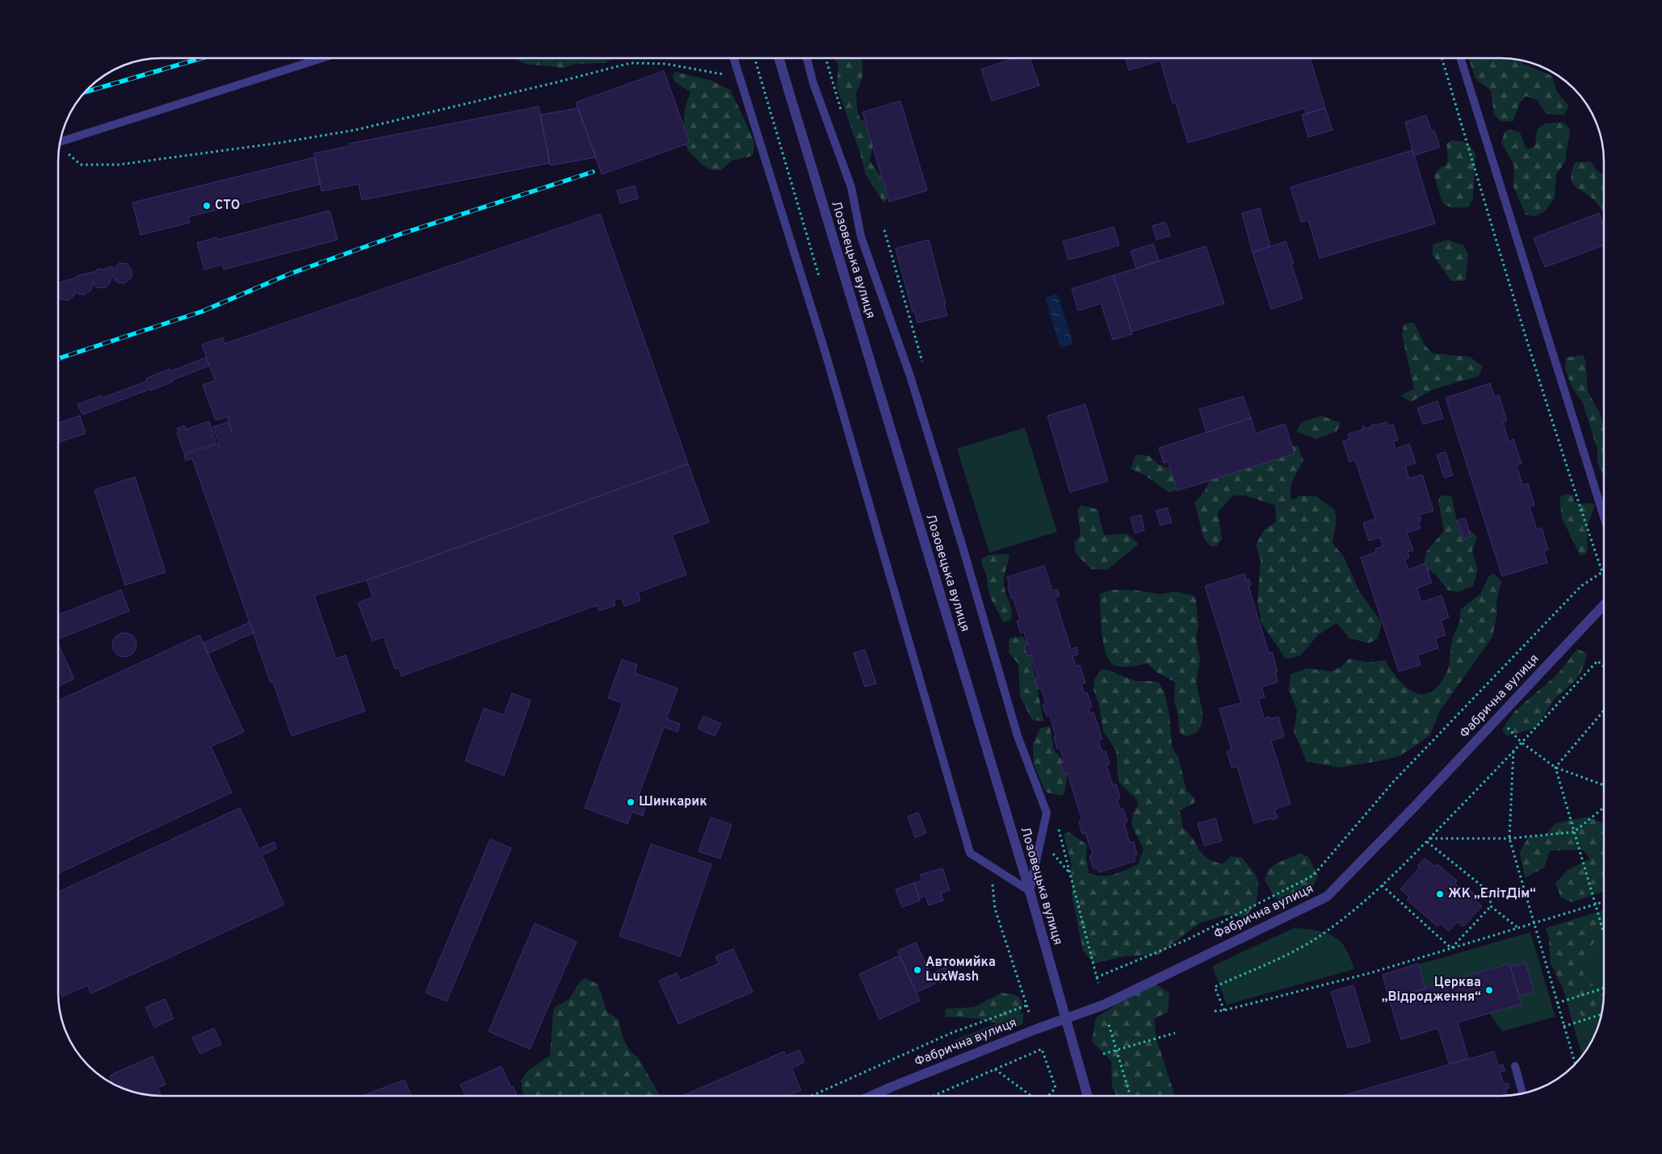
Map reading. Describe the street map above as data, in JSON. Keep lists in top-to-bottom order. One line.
{"streets":{"street":["Лозовецька вулиця","Фабрична вулиця"]},"crossings":[["Лозовецька вулиця","Фабрична вулиця"]],"places":["СТО","Шинкарик","ЖК „ЕлітДім“","Автомийка LuxWash","Церква „Відродження“"]}
